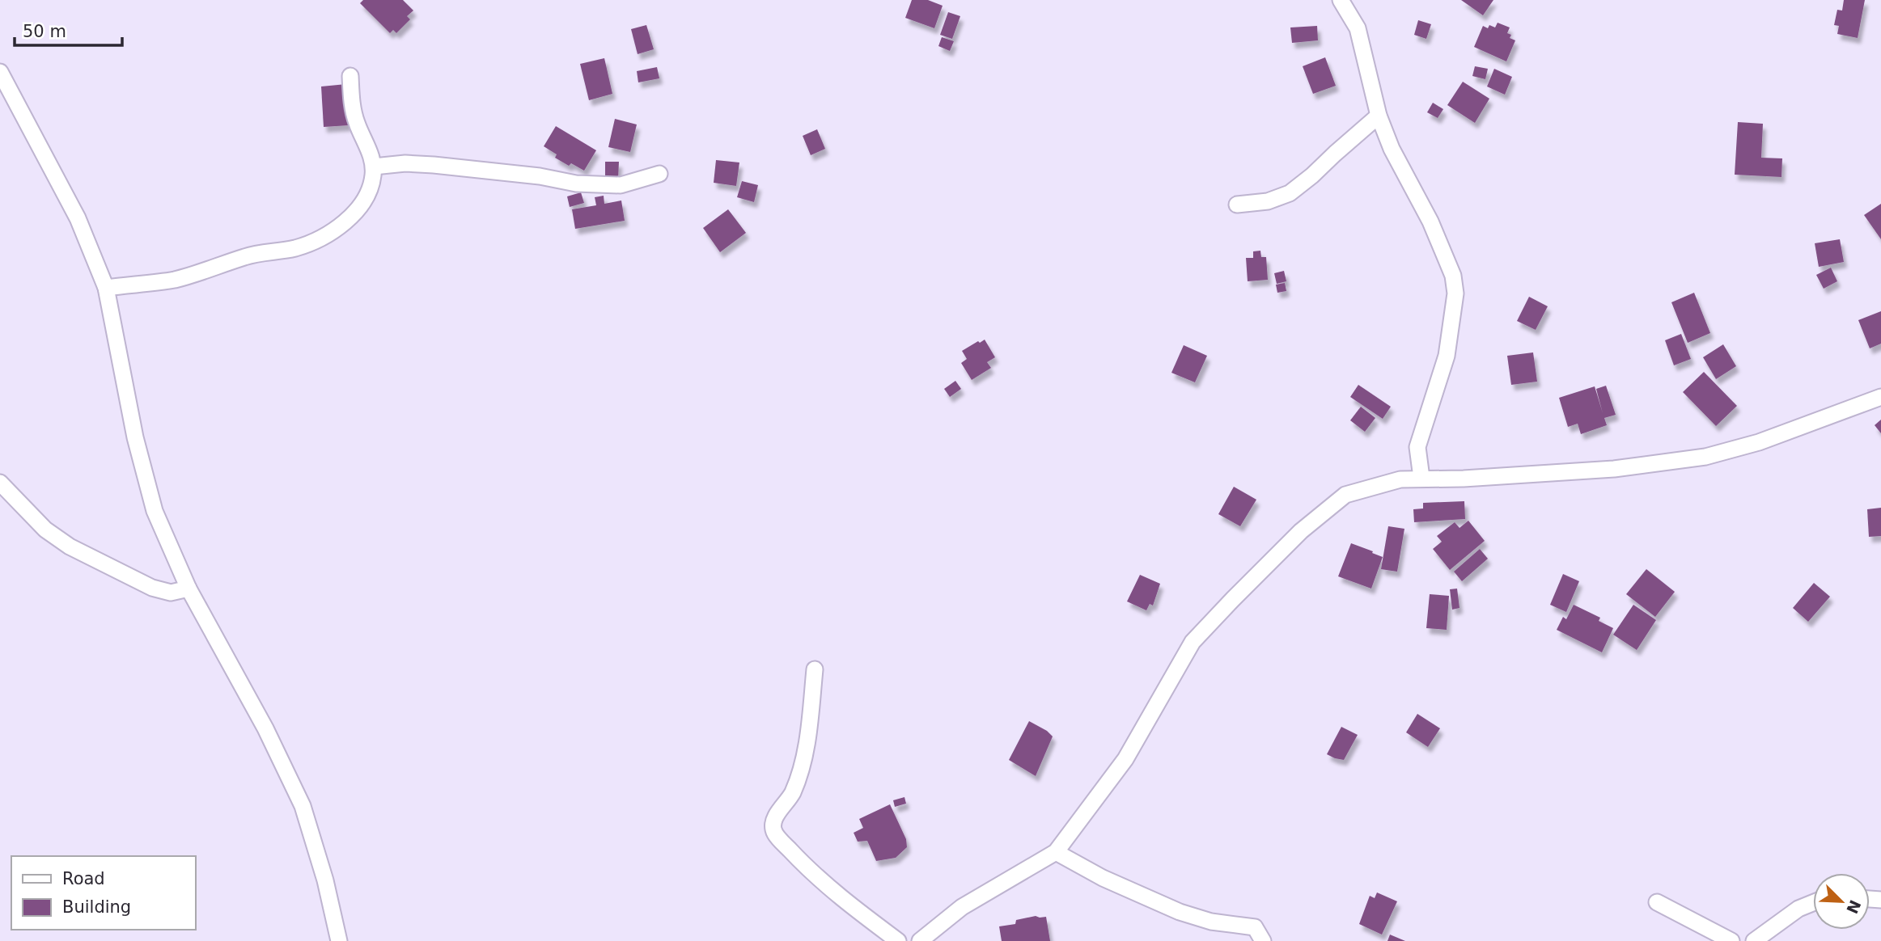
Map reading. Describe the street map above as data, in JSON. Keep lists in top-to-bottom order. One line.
{"legend":["Road","Building"],"scale_bar":"50 m","north":"bottom right"}
